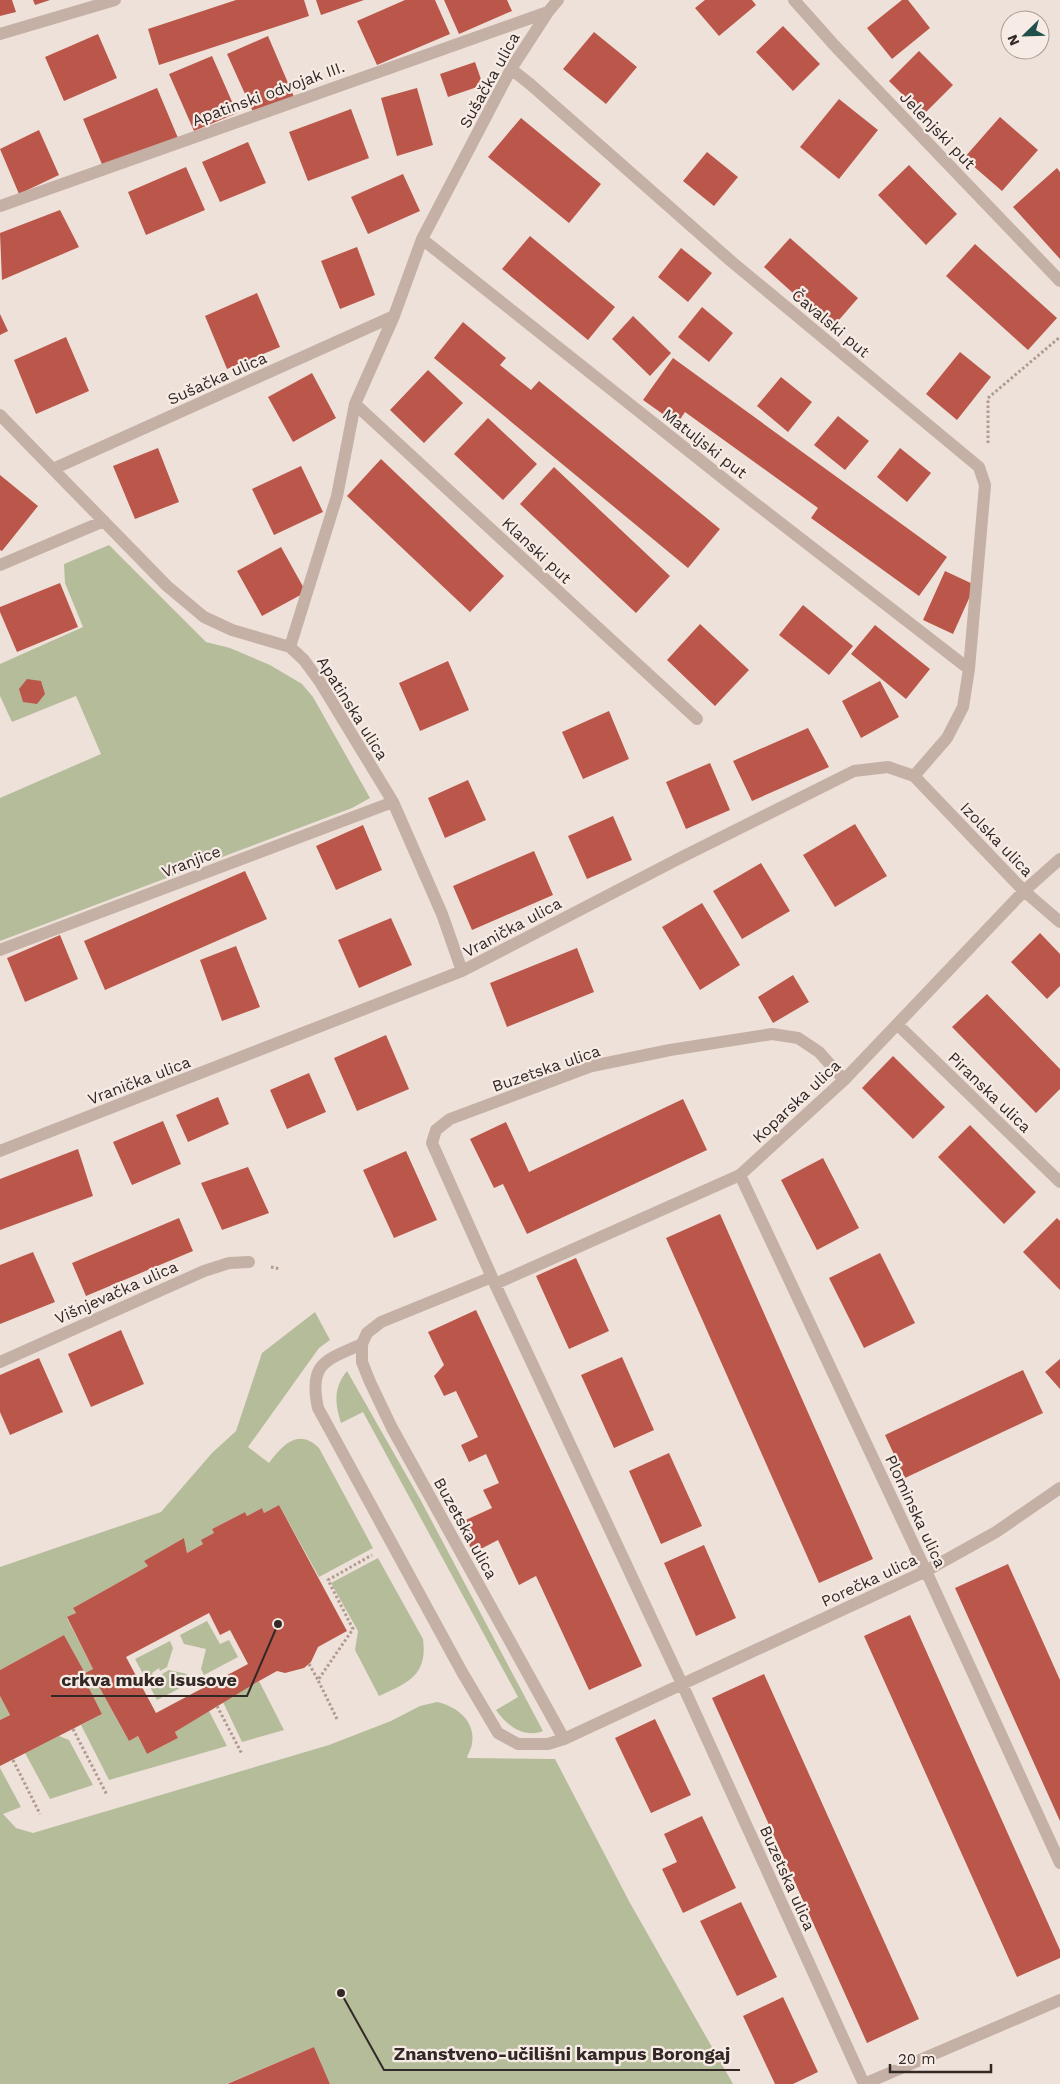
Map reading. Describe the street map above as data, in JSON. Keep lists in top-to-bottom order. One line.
{"streets":{"street":["Sušačka ulica","Apatinski odvojak III.","Jelenjski put","Čavalski put","Matuljski put","Klanski put","Apatinska ulica","Izolska ulica","Vranjice","Vranička ulica","Buzetska ulica","Piranska ulica","Koparska ulica","Višnjevačka ulica","Plominska ulica","Porečka ulica"]},"crossings":[["Sušačka ulica","Apatinski odvojak III."],["Sušačka ulica","Čavalski put"],["Sušačka ulica","Matuljski put"],["Sušačka ulica","Klanski put"],["Sušačka ulica","Apatinska ulica"],["Apatinska ulica","Vranjice"],["Apatinska ulica","Vranička ulica"],["Izolska ulica","Vranička ulica"],["Izolska ulica","Koparska ulica"],["Buzetska ulica","Koparska ulica"],["Buzetska ulica","Porečka ulica"],["Piranska ulica","Koparska ulica"],["Koparska ulica","Plominska ulica"],["Plominska ulica","Porečka ulica"]],"places":["crkva muke Isusove","Znanstveno-učilišni kampus Borongaj"],"scale_bar":"20 m","north":"bottom left"}
